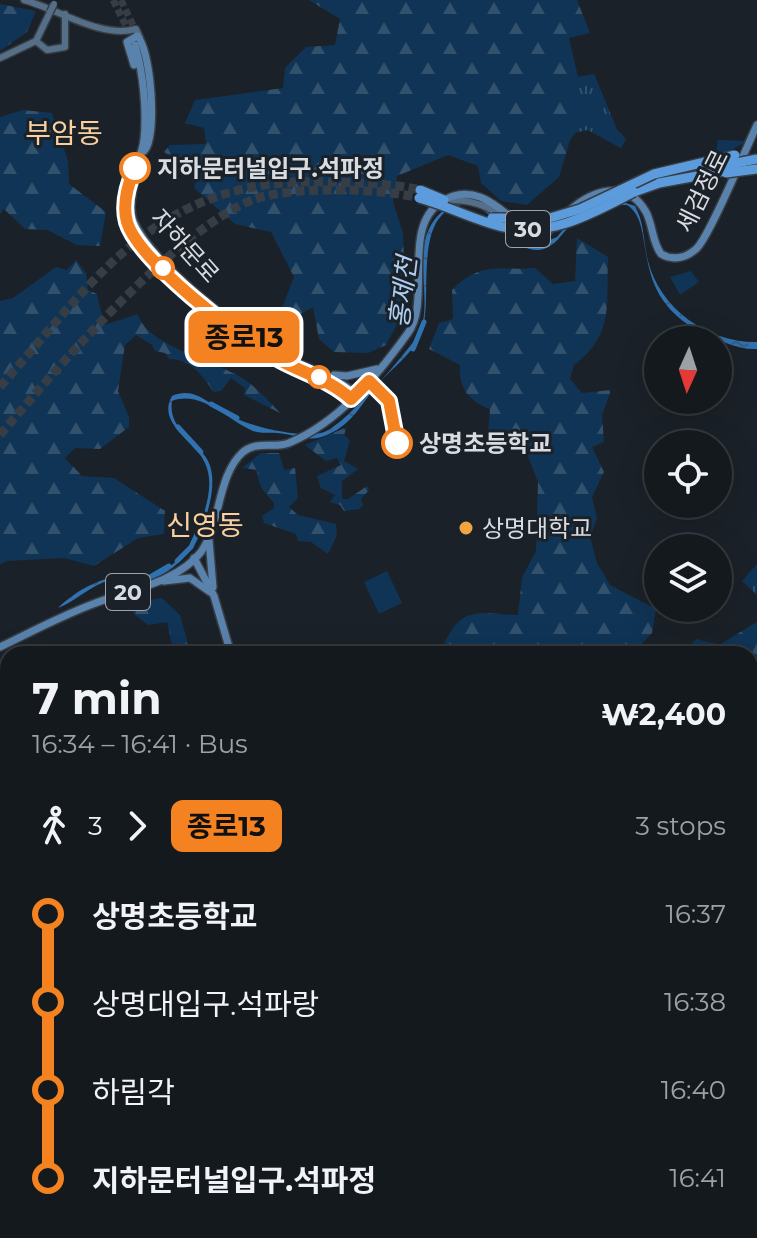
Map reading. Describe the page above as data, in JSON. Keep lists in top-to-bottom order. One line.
{"streets":{"highway":["30"],"main road":["세검정로","자하문로","20"]},"crossings":[["세검정로","자하문로"],["세검정로","20"]],"districts":["부암동","신영동"],"water":["홍제천"],"places":["지하문터널입구.석파정","상명초등학교","상명대학교"],"lines":["bus line 종로13"],"north":"bottom","page":{"on_map":"종로13","heading":["7 min","16:34 – 16:41 · Bus","₩2,400"],"legs":["3","종로13","3 stops"],"list":[{"name":"상명초등학교","value":"16:37"},{"name":"상명대입구.석파랑","value":"16:38"},{"name":"하림각","value":"16:40"},{"name":"지하문터널입구.석파정","value":"16:41"}]}}
